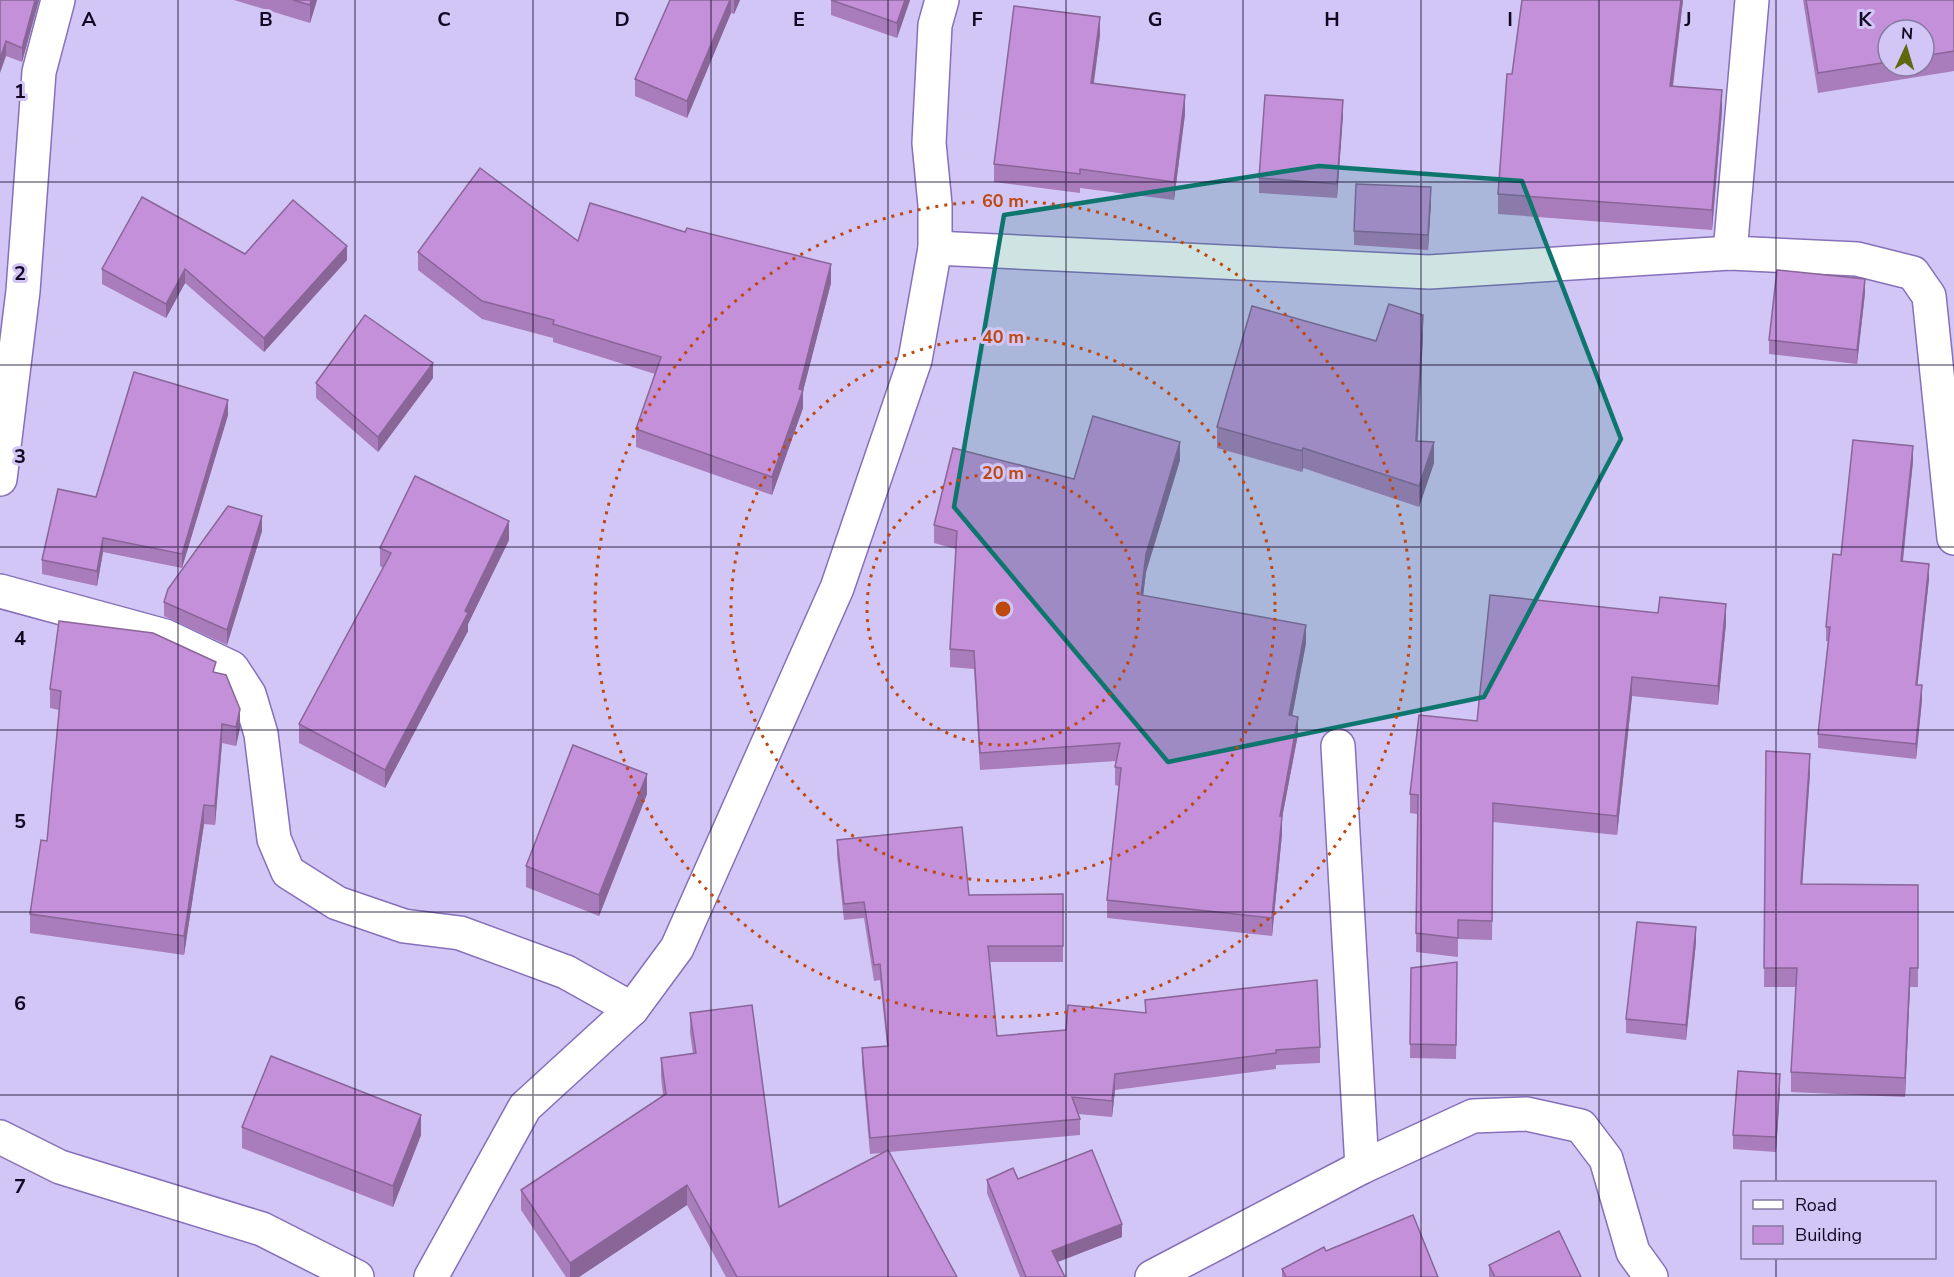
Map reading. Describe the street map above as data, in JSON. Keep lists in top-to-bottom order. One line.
{"legend":["Road","Building"],"north":"top","grid":{"columns":["A","B","C","D","E","F","G","H","I","J","K"],"rows":["1","2","3","4","5","6","7"]},"rings":["60 m","40 m","20 m"]}
